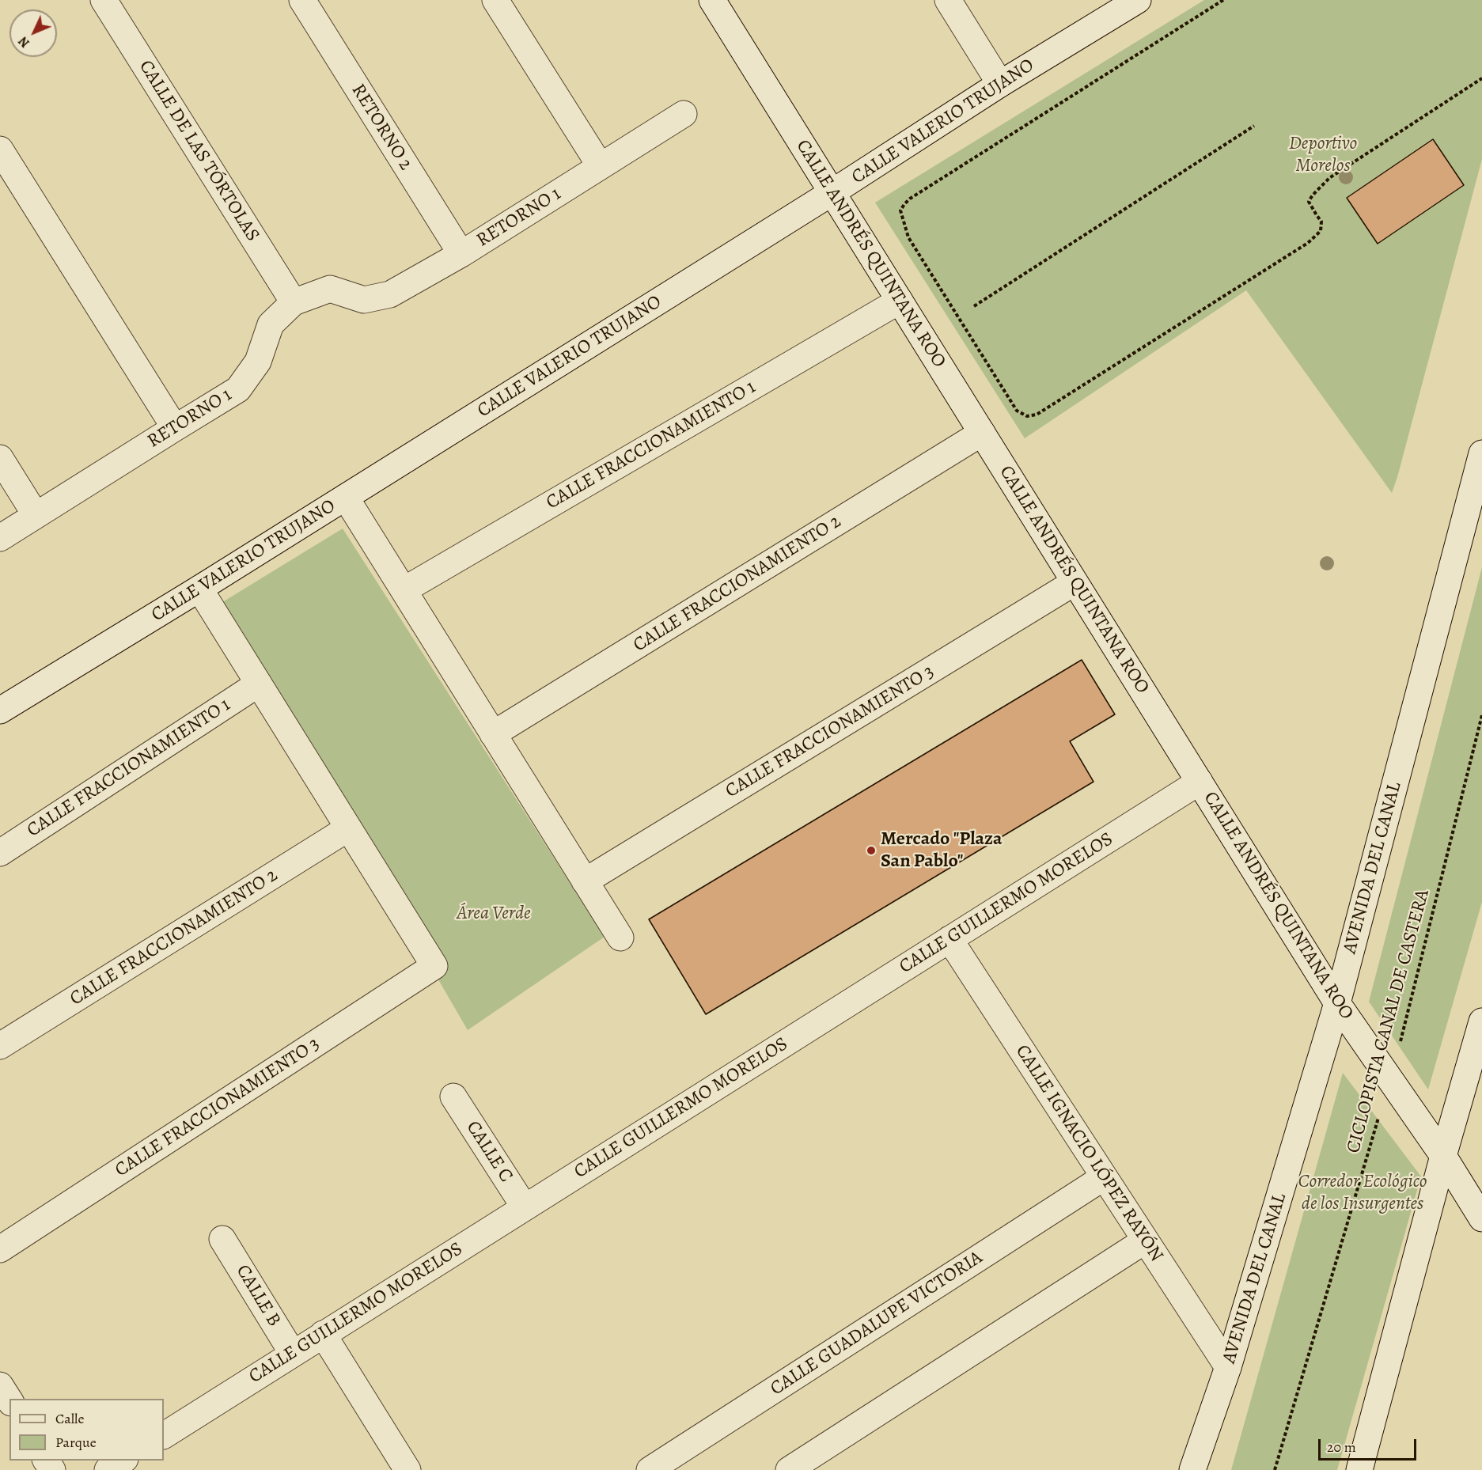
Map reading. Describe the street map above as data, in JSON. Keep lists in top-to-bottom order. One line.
{"streets":{"street":["CALLE VALERIO TRUJANO","RETORNO 2","CALLE DE LAS TÓRTOLAS","RETORNO 1","CALLE ANDRÉS QUINTANA ROO","CALLE FRACCIONAMIENTO 1","CALLE FRACCIONAMIENTO 2","CALLE FRACCIONAMIENTO 3","AVENIDA DEL CANAL","CALLE GUILLERMO MORELOS","CALLE C","CALLE IGNACIO LÓPEZ RAYÓN","CALLE B","CALLE GUADALUPE VICTORIA"],"path":["CICLOPISTA CANAL DE CASTERA"]},"crossings":[["CALLE VALERIO TRUJANO","CALLE ANDRÉS QUINTANA ROO"],["RETORNO 2","RETORNO 1"],["CALLE DE LAS TÓRTOLAS","RETORNO 1"],["CALLE ANDRÉS QUINTANA ROO","CALLE FRACCIONAMIENTO 1"],["CALLE ANDRÉS QUINTANA ROO","CALLE FRACCIONAMIENTO 2"],["CALLE ANDRÉS QUINTANA ROO","CALLE FRACCIONAMIENTO 3"],["CALLE ANDRÉS QUINTANA ROO","AVENIDA DEL CANAL"],["CALLE ANDRÉS QUINTANA ROO","CALLE GUILLERMO MORELOS"],["CALLE ANDRÉS QUINTANA ROO","CICLOPISTA CANAL DE CASTERA"],["CALLE FRACCIONAMIENTO 2","CALLE FRACCIONAMIENTO 3"],["AVENIDA DEL CANAL","CALLE IGNACIO LÓPEZ RAYÓN"],["CALLE GUILLERMO MORELOS","CALLE C"],["CALLE GUILLERMO MORELOS","CALLE IGNACIO LÓPEZ RAYÓN"],["CALLE GUILLERMO MORELOS","CALLE B"],["CALLE IGNACIO LÓPEZ RAYÓN","CALLE GUADALUPE VICTORIA"]],"parks":["Deportivo Morelos","Área Verde","Corredor Ecológico de los Insurgentes"],"places":["Mercado \"Plaza San Pablo\""],"legend":["Calle","Parque"],"scale_bar":"20 m","north":"bottom left"}
